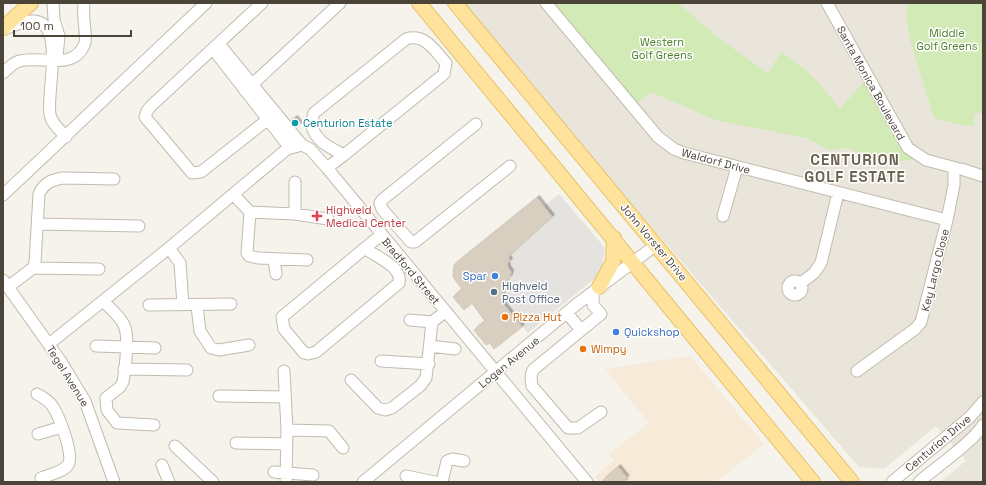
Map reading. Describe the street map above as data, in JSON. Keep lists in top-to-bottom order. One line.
{"streets":{"main road":["John Vorster Drive"],"street":["Santa Monica Boulevard","Waldorf Drive","Key Largo Close","Bradford Street","Logan Avenue","Tegel Avenue","Centurion Drive"]},"crossings":[["Santa Monica Boulevard","Key Largo Close"],["Waldorf Drive","Key Largo Close"],["John Vorster Drive","Logan Avenue"],["Bradford Street","Logan Avenue"]],"districts":["CENTURION GOLF ESTATE"],"parks":["Middle Golf Greens","Western Golf Greens"],"places":{"other":["Centurion Estate","Spar","Highveld Post Office","Pizza Hut","Quickshop","Wimpy"],"health":["Highveld Medical Center"]},"scale_bar":"100 m"}
